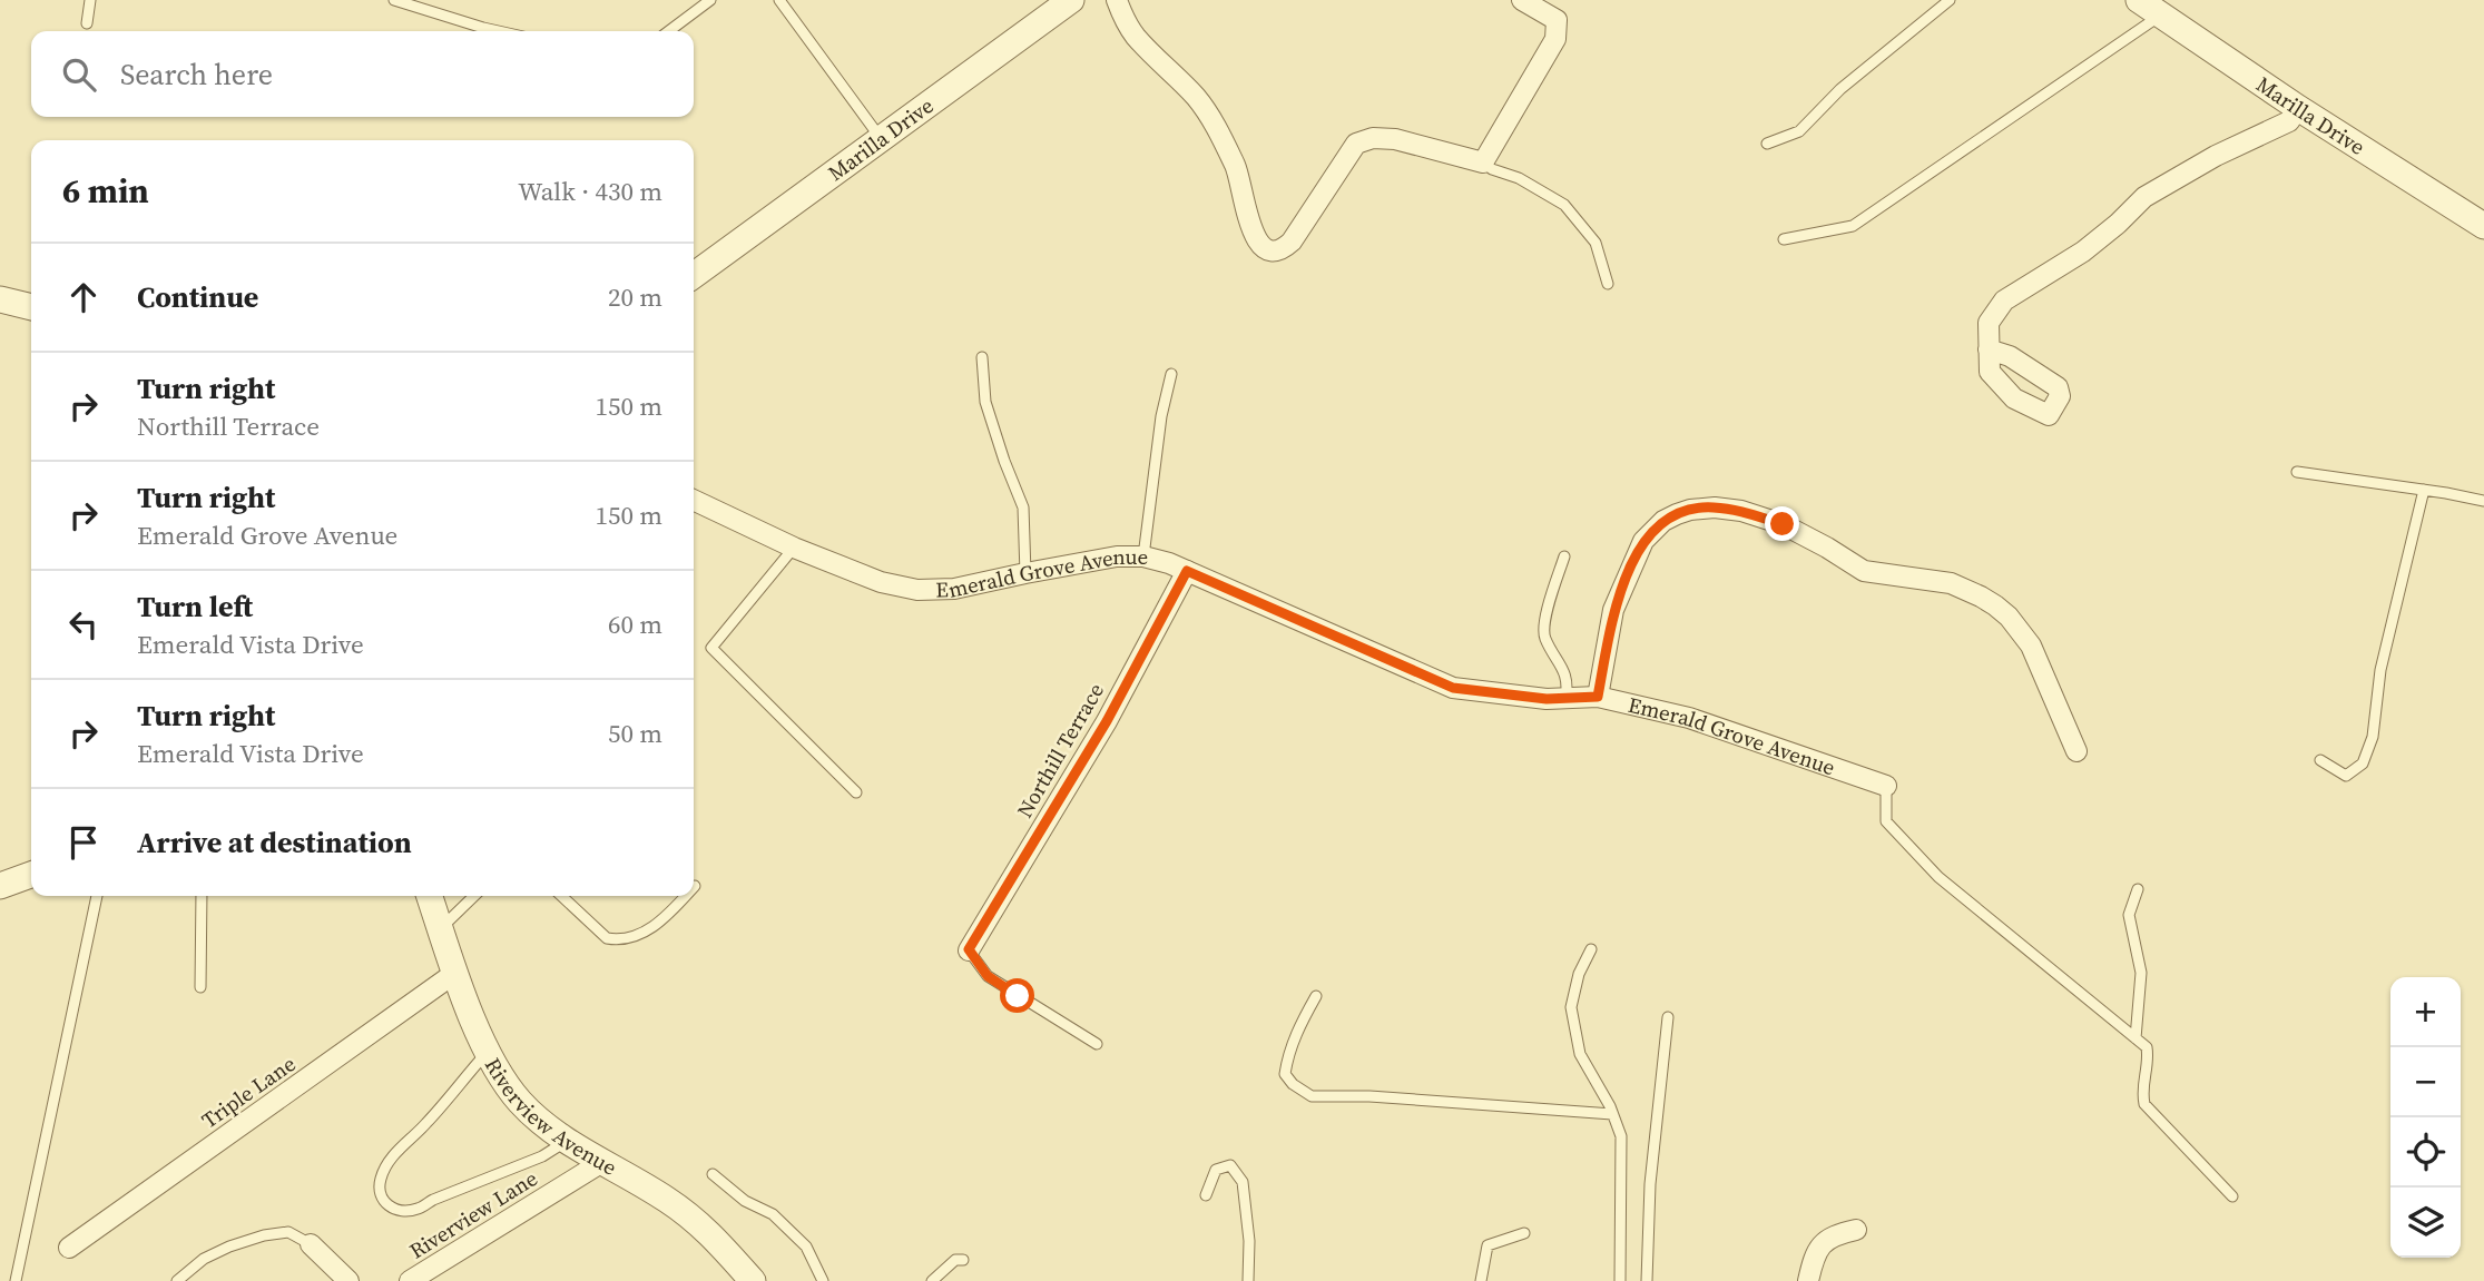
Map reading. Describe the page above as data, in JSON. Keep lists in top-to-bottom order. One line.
{"streets":{"street":["Marilla Drive","Emerald Grove Avenue","Northill Terrace","Triple Lane","Riverview Avenue","Riverview Lane"]},"crossings":[["Emerald Grove Avenue","Northill Terrace"],["Triple Lane","Riverview Avenue"],["Riverview Avenue","Riverview Lane"]],"page":{"search":"Search here","heading":["6 min","Walk · 430 m"],"list":[["Continue","20 m"],["Turn right","Northill Terrace","150 m"],["Turn right","Emerald Grove Avenue","150 m"],["Turn left","Emerald Vista Drive","60 m"],["Turn right","Emerald Vista Drive","50 m"],"Arrive at destination"],"map_buttons":["+","−"]}}
